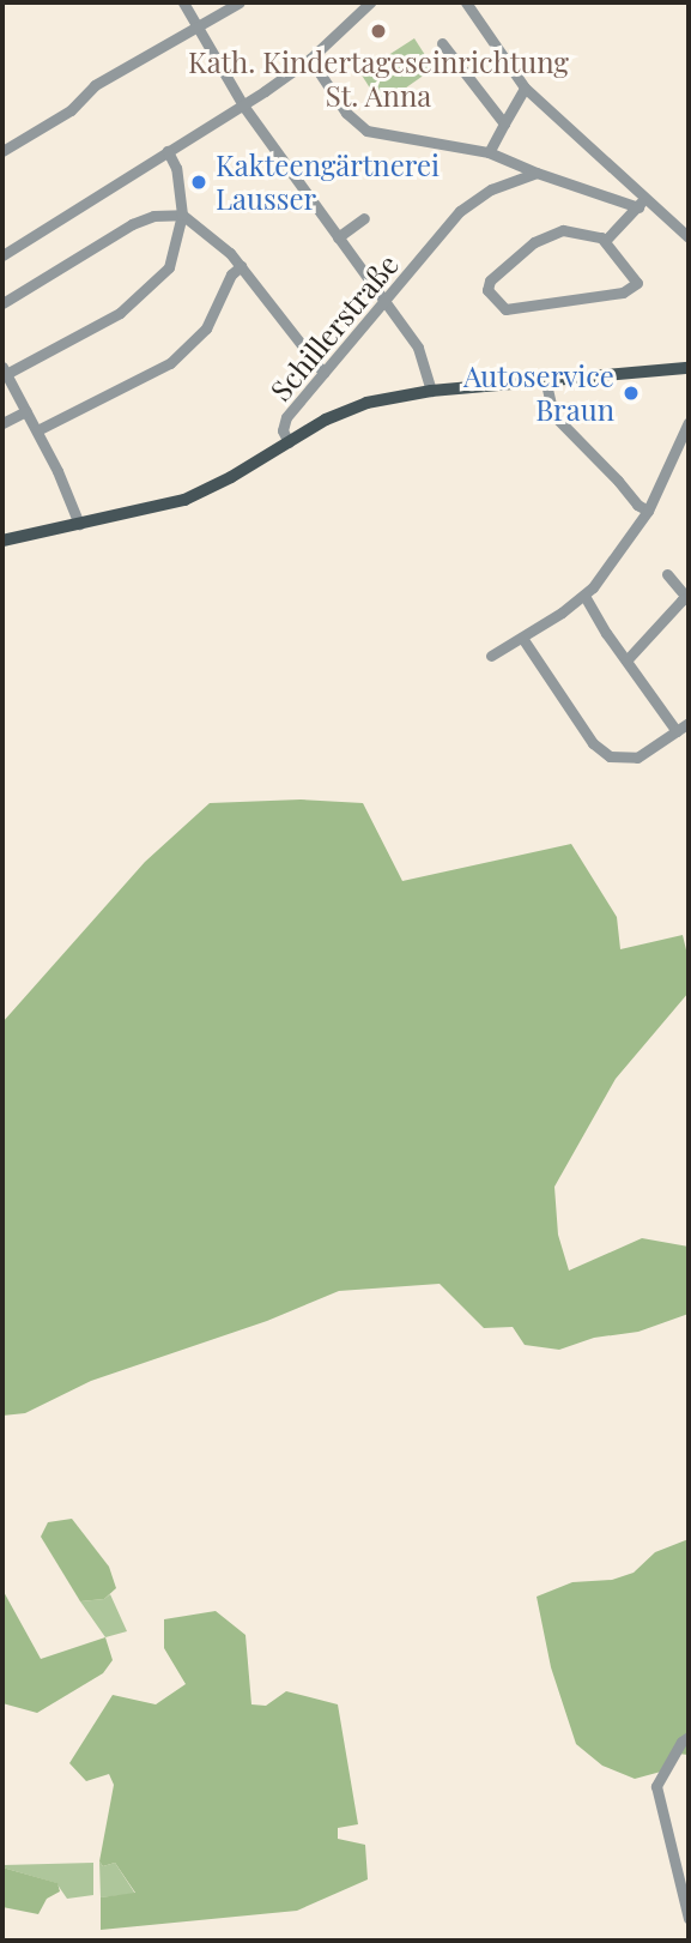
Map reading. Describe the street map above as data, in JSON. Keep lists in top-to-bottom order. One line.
{"streets":{"street":["Schillerstraße"]},"places":["Kath. Kindertageseinrichtung St. Anna","Kakteengärtnerei Lausser","Autoservice Braun"]}
